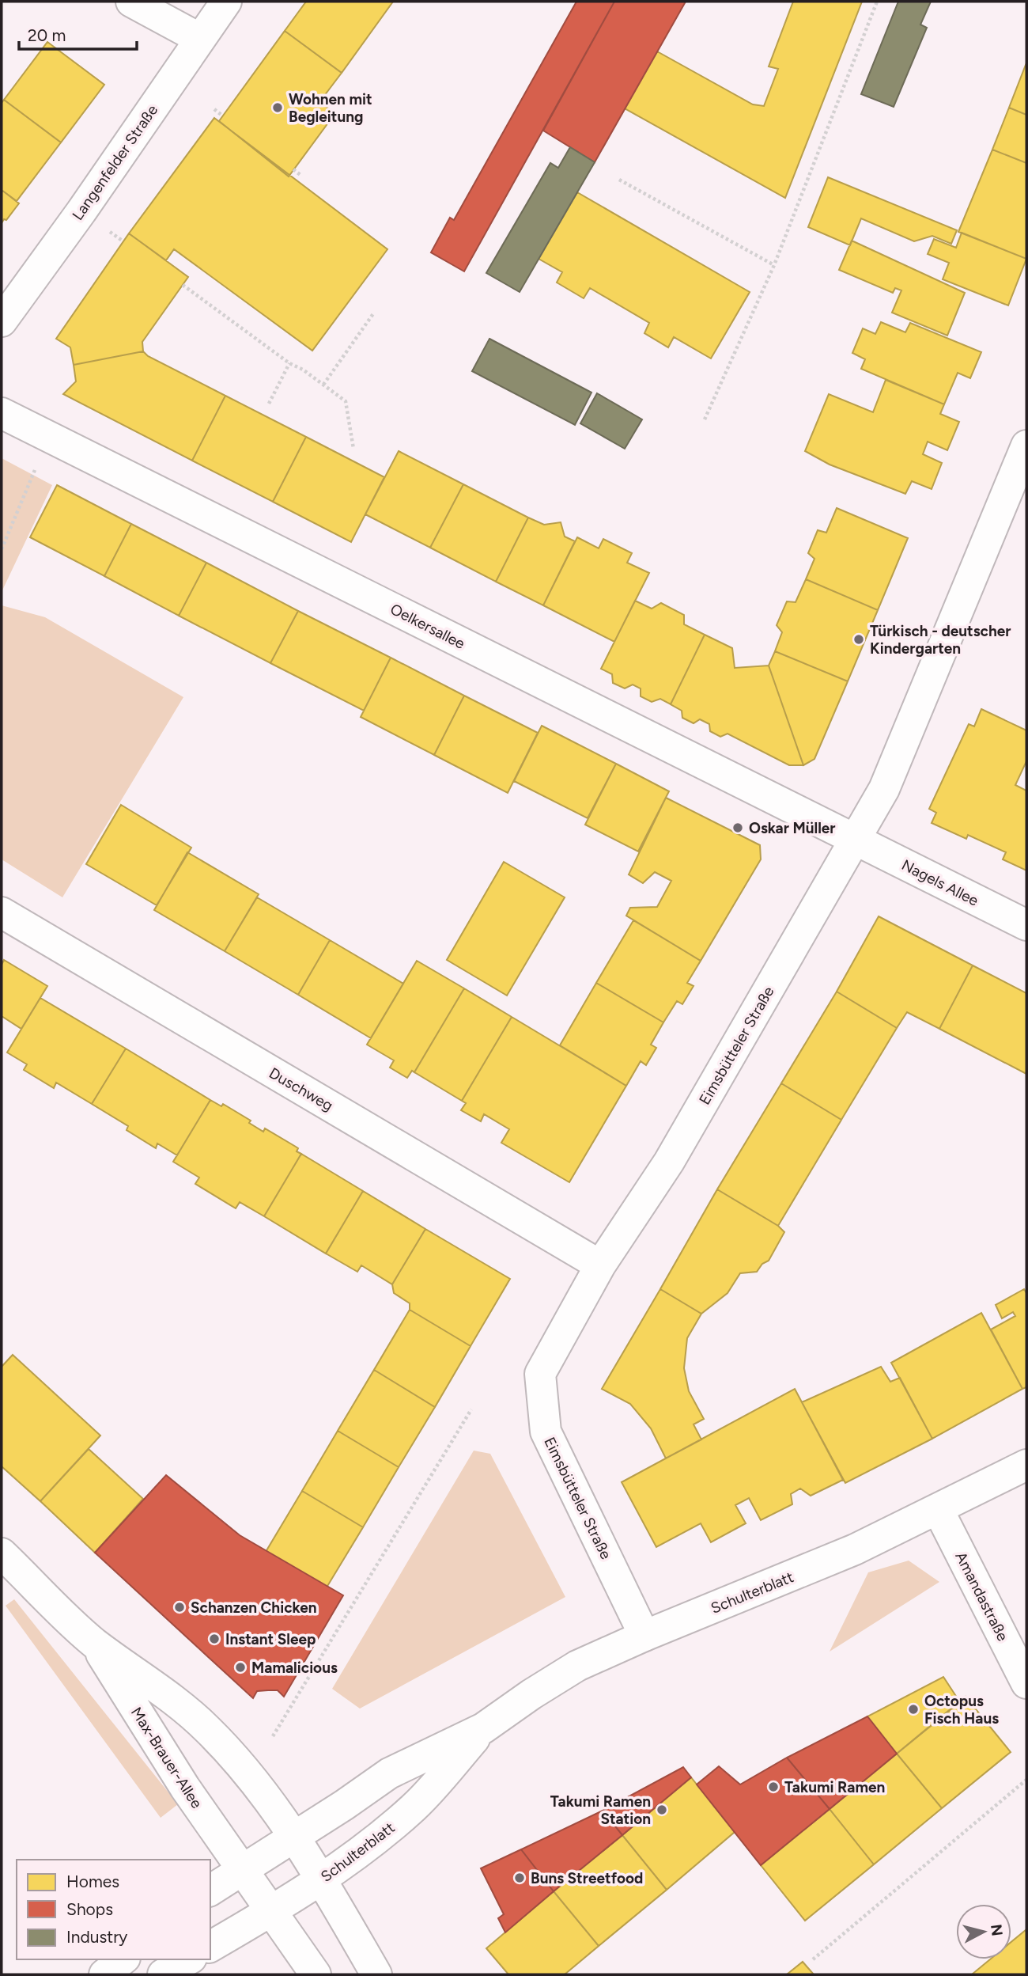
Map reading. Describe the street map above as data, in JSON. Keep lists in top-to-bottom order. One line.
{"streets":{"street":["Langenfelder Straße","Oelkersallee","Nagels Allee","Eimsbütteler Straße","Duschweg","Schulterblatt","Amandastraße","Max-Brauer-Allee"]},"crossings":[["Oelkersallee","Nagels Allee"],["Oelkersallee","Eimsbütteler Straße"],["Nagels Allee","Eimsbütteler Straße"],["Eimsbütteler Straße","Duschweg"],["Eimsbütteler Straße","Schulterblatt"],["Schulterblatt","Amandastraße"],["Schulterblatt","Max-Brauer-Allee"]],"places":["Wohnen mit Begleitung","Türkisch - deutscher Kindergarten","Oskar Müller","Schanzen Chicken","Instant Sleep","Mamalicious","Octopus Fisch Haus","Takumi Ramen","Takumi Ramen Station","Buns Streetfood"],"legend":["Homes","Shops","Industry"],"scale_bar":"20 m","north":"right"}
